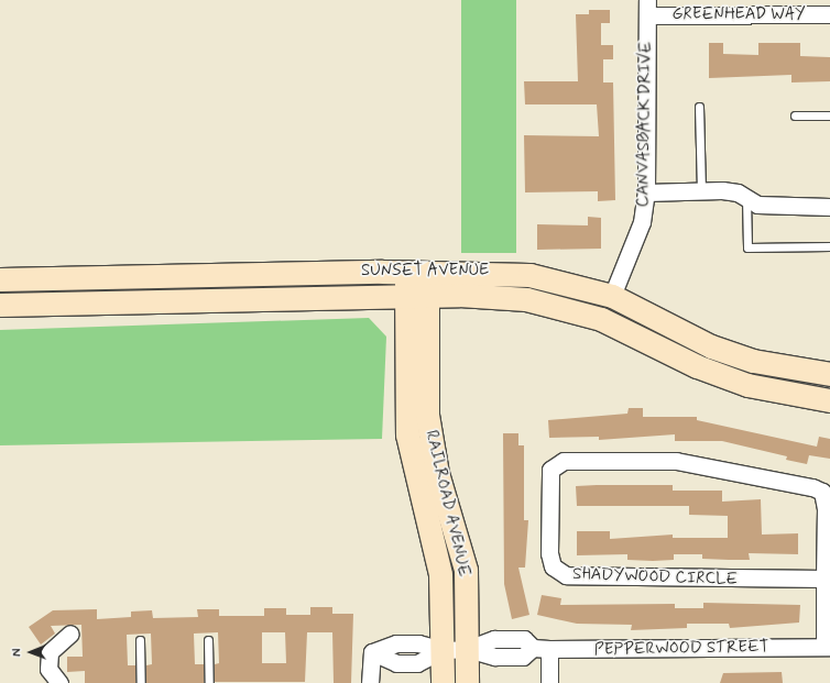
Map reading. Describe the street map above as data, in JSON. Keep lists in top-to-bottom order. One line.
{"streets":{"main road":["SUNSET AVENUE","RAILROAD AVENUE"],"street":["GREENHEAD WAY","CANVASBACK DRIVE","SHADYWOOD CIRCLE","PEPPERWOOD STREET"]},"crossings":[["GREENHEAD WAY","CANVASBACK DRIVE"],["CANVASBACK DRIVE","SUNSET AVENUE"],["SUNSET AVENUE","RAILROAD AVENUE"],["RAILROAD AVENUE","PEPPERWOOD STREET"],["SHADYWOOD CIRCLE","PEPPERWOOD STREET"]],"north":"left"}
